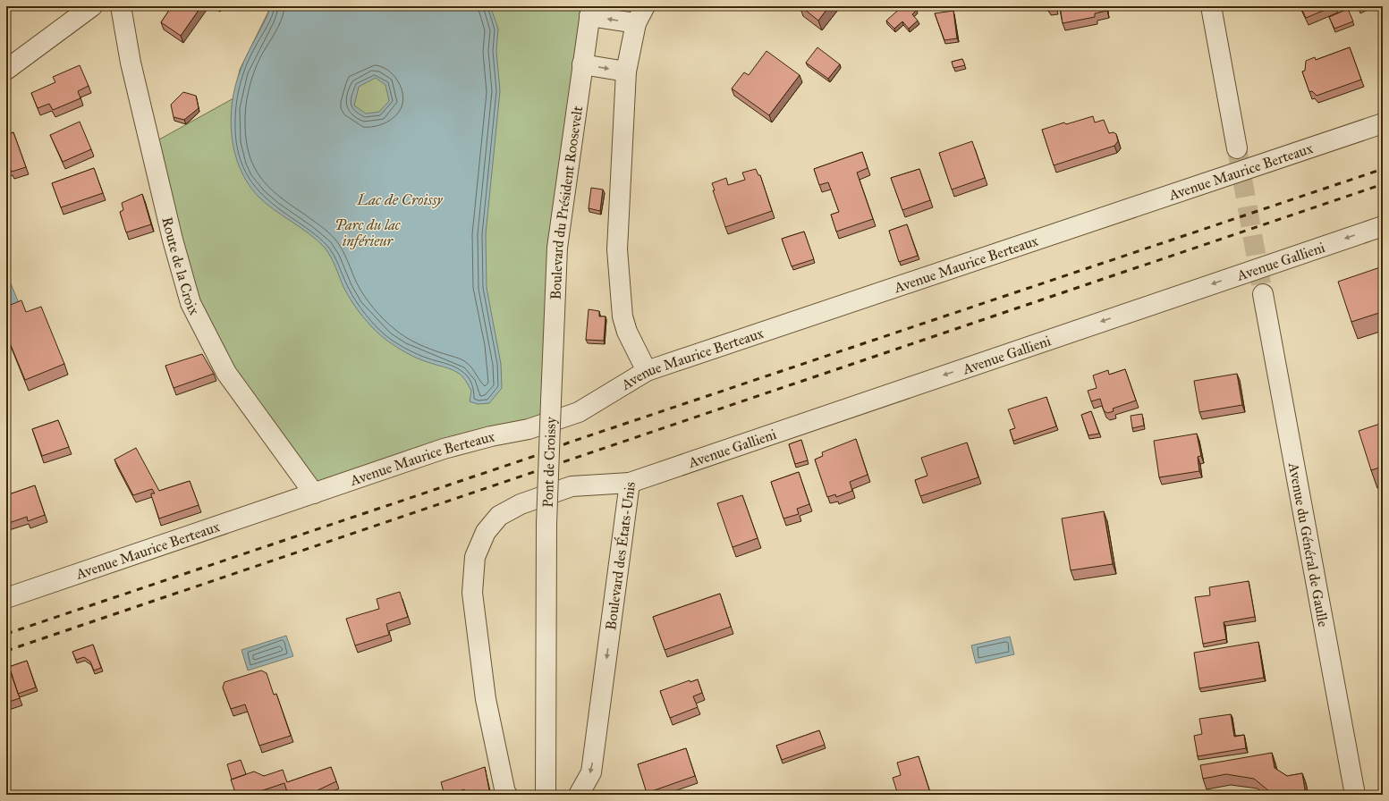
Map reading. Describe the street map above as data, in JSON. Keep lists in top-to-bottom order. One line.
{"streets":{"street":["Avenue Maurice Berteaux","Boulevard du Président Roosevelt","Avenue Gallieni","Route de la Croix","Pont de Croissy","Avenue du Général de Gaulle","Boulevard des États-Unis"]},"crossings":[["Avenue Maurice Berteaux","Route de la Croix"],["Boulevard du Président Roosevelt","Pont de Croissy"],["Avenue Gallieni","Boulevard des États-Unis"]],"one_way":["Avenue Gallieni","Boulevard des États-Unis"],"water":["Lac de Croissy"],"parks":["Parc du lac inférieur"]}
